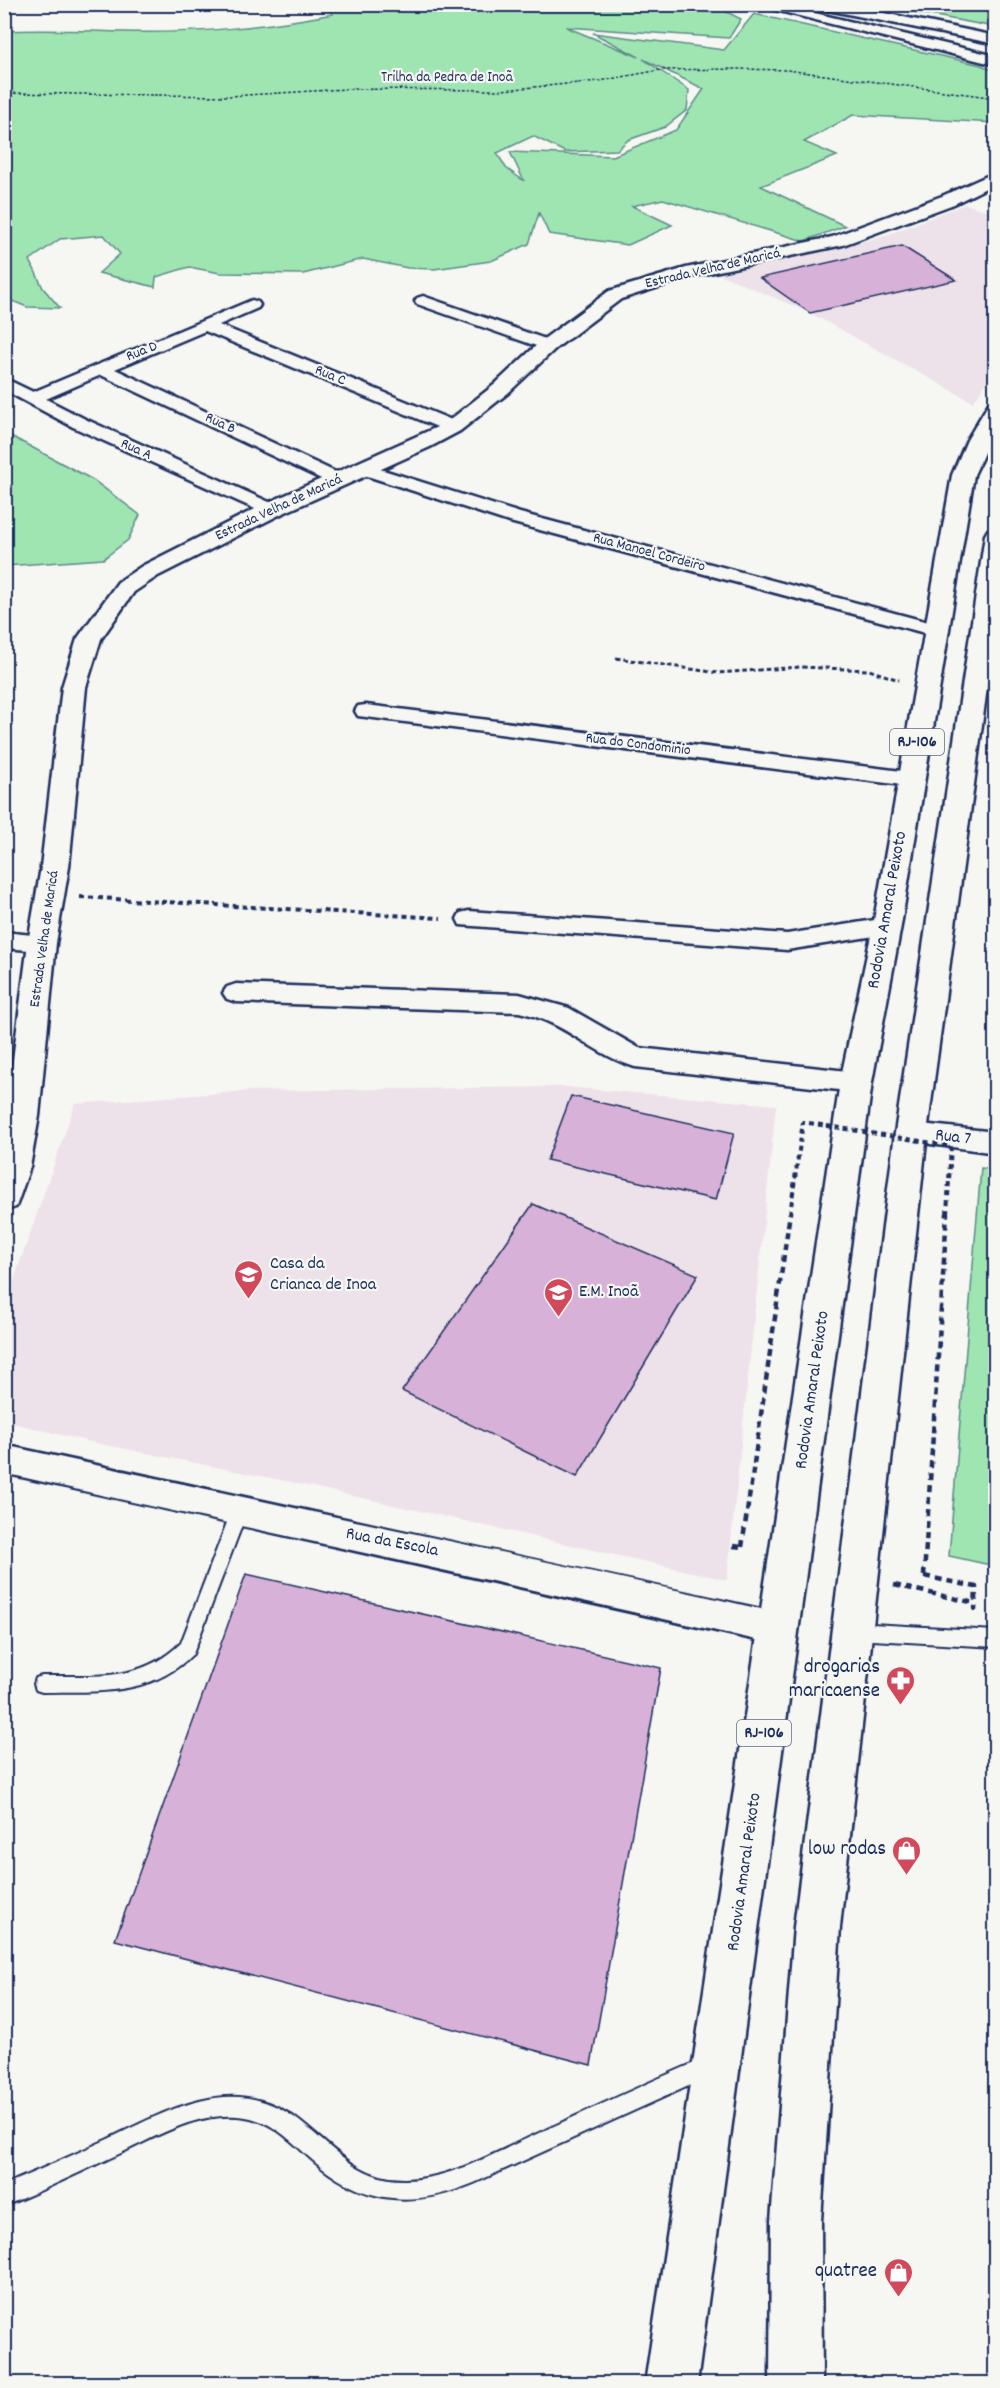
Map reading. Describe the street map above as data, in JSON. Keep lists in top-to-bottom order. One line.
{"streets":{"main road":["Estrada Velha de Maricá","RJ-106","Rodovia Amaral Peixoto"],"street":["Rua D","Rua C","Rua B","Rua A","Rua Manoel Cordeiro","Rua do Condominio","Rua 7","Rua da Escola"],"path":["Trilha da Pedra de Inoã"]},"crossings":[["Estrada Velha de Maricá","Rua C"],["Estrada Velha de Maricá","Rua B"],["Estrada Velha de Maricá","Rua A"],["Estrada Velha de Maricá","Rua Manoel Cordeiro"],["Rua D","Rua C"],["Rua D","Rua B"],["Rua D","Rua A"],["Rua Manoel Cordeiro","Rodovia Amaral Peixoto"],["RJ-106","Rua 7"],["Rua do Condominio","Rodovia Amaral Peixoto"],["Rodovia Amaral Peixoto","Rua da Escola"]],"places":{"school or university":["Casa da Crianca de Inoa","E.M. Inoã"],"pharmacy":["drogarias maricaense"],"shop":["low rodas","quatree"]}}
